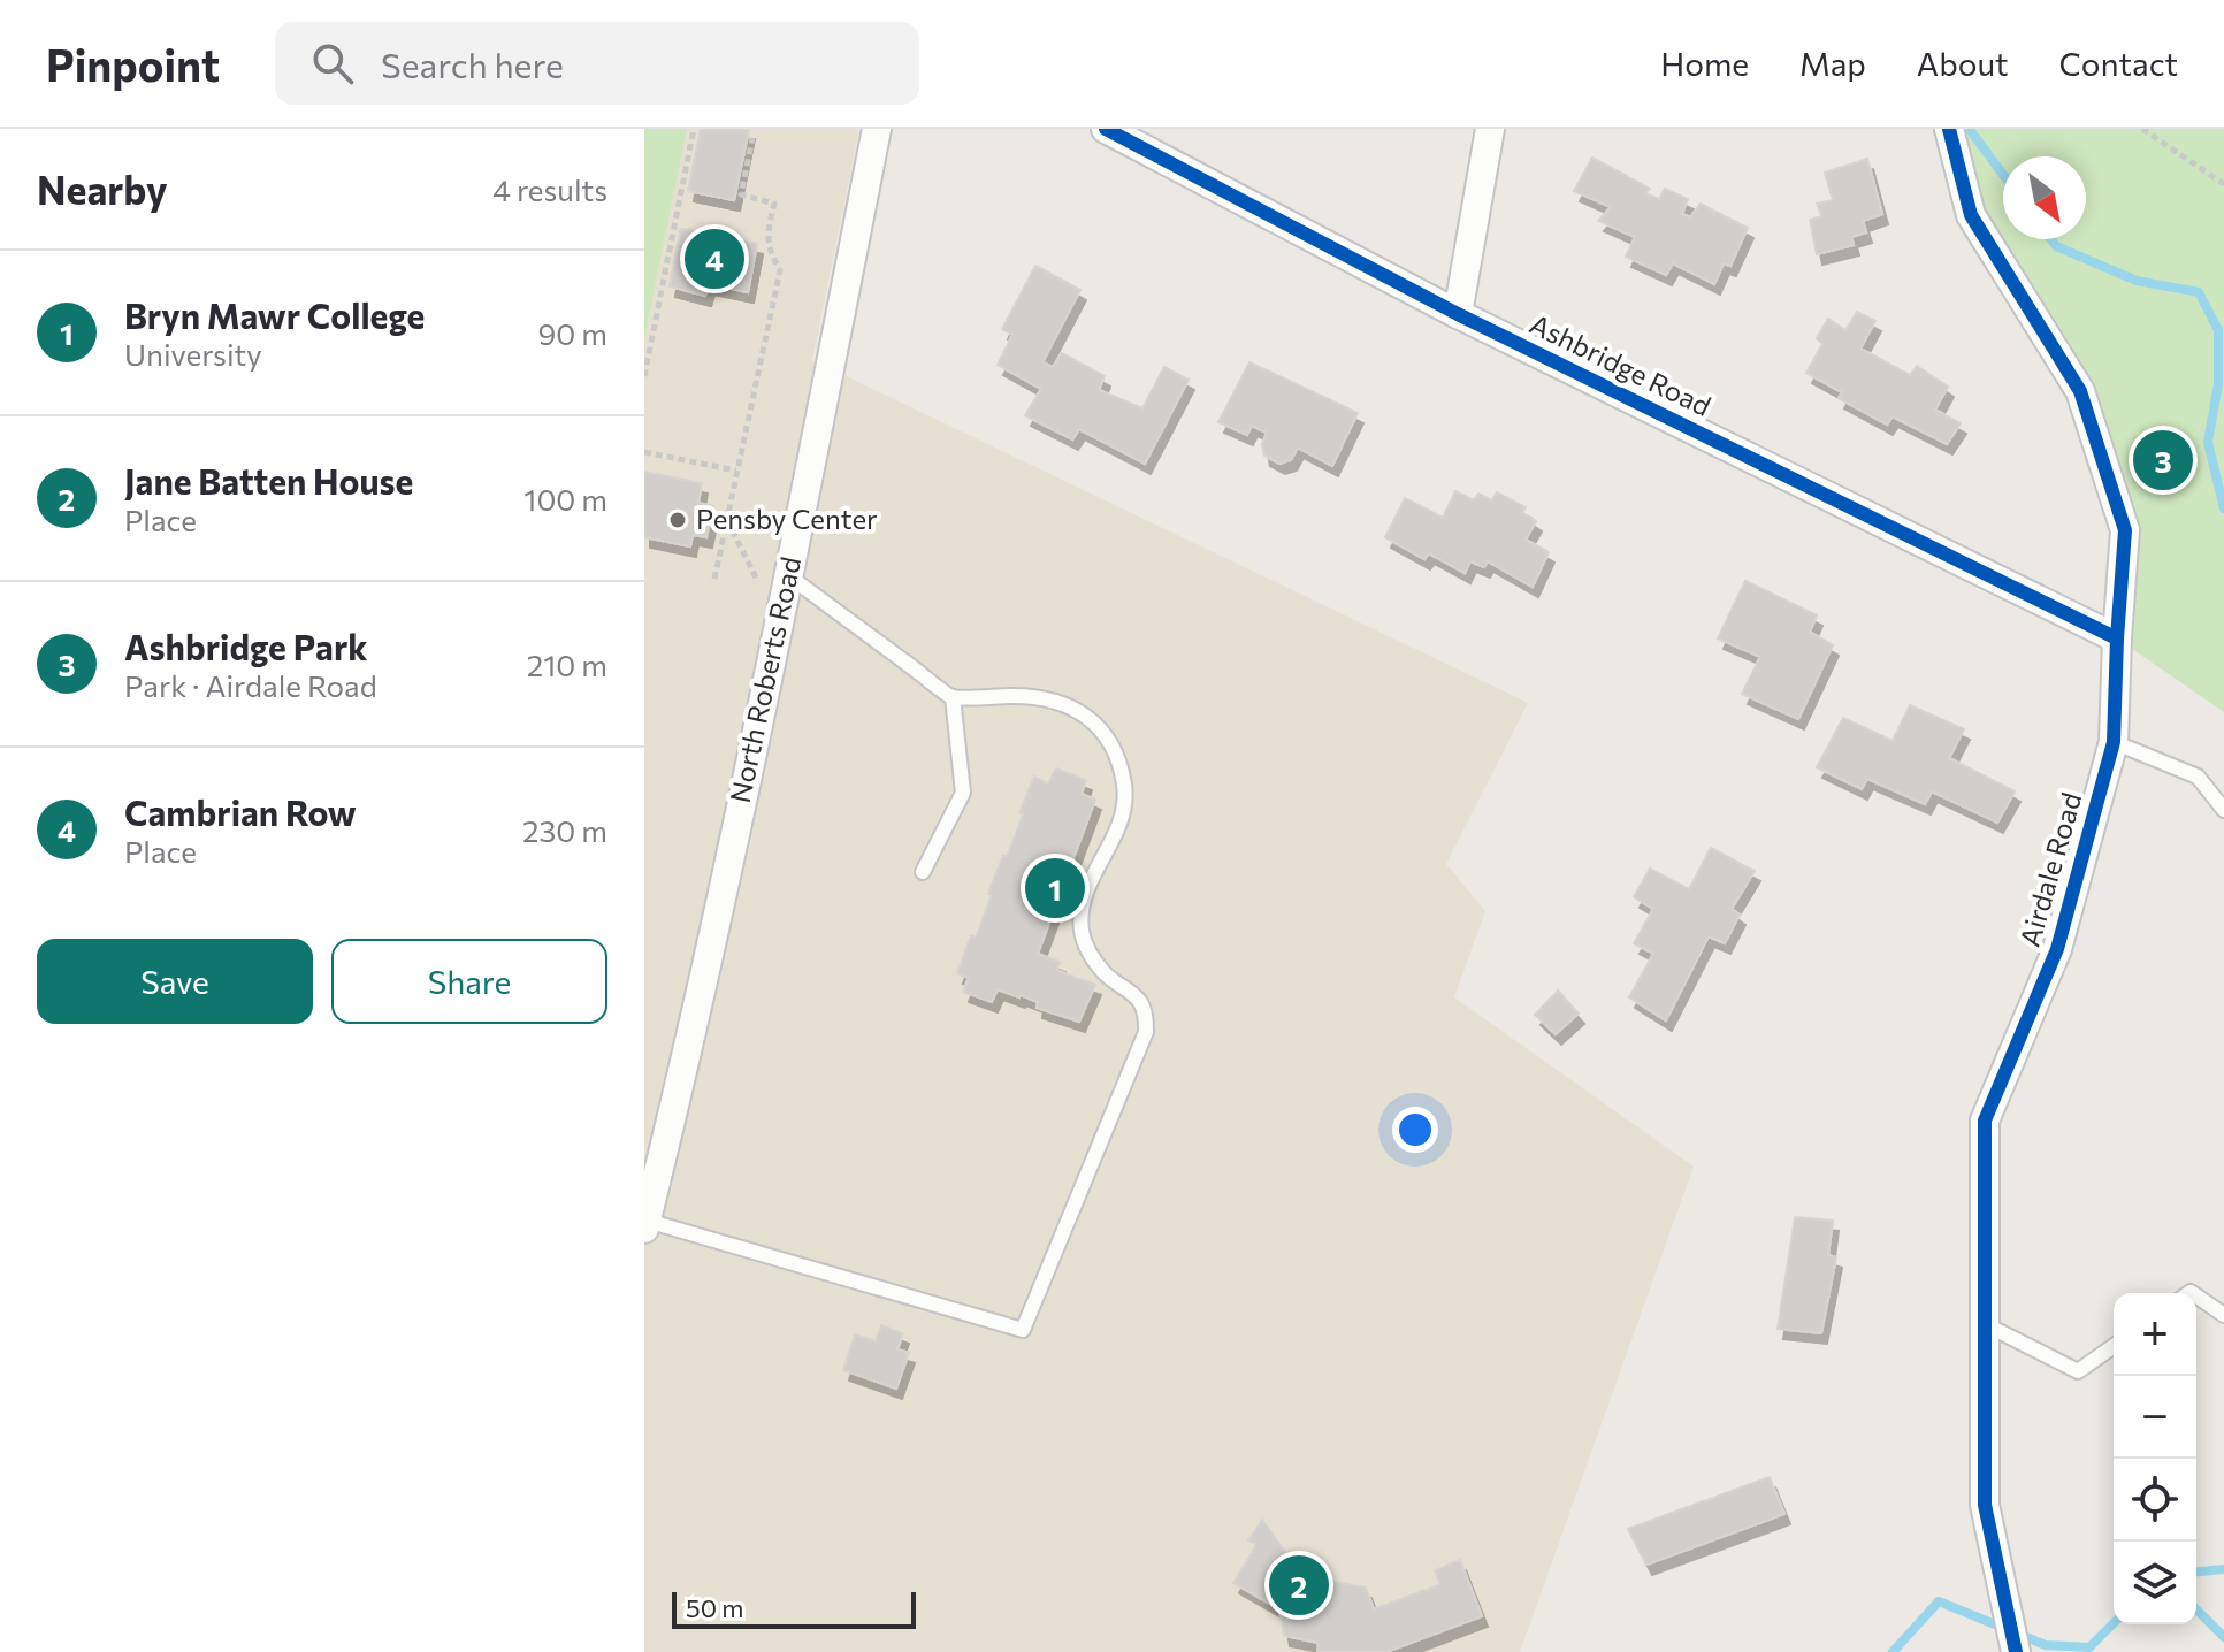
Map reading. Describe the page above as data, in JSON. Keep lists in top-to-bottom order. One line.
{"streets":{"street":["Ashbridge Road","North Roberts Road","Airdale Road"]},"crossings":[["Ashbridge Road","Airdale Road"]],"places":["Pensby Center"],"scale_bar":"50 m","north":"bottom right","page":{"header":"Pinpoint","search":"Search here","nav":["Home","Map","About","Contact"],"heading":["Nearby","4 results"],"pins":["4","3","1","2"],"list":[{"mark":"1","name":"Bryn Mawr College","note":"University","value":"90 m"},{"mark":"2","name":"Jane Batten House","note":"Place","value":"100 m"},{"mark":"3","name":"Ashbridge Park","note":"Park · Airdale Road","value":"210 m"},{"mark":"4","name":"Cambrian Row","note":"Place","value":"230 m"}],"buttons":["Save","Share"],"map_buttons":["+","−"],"scale":"50 m"}}
